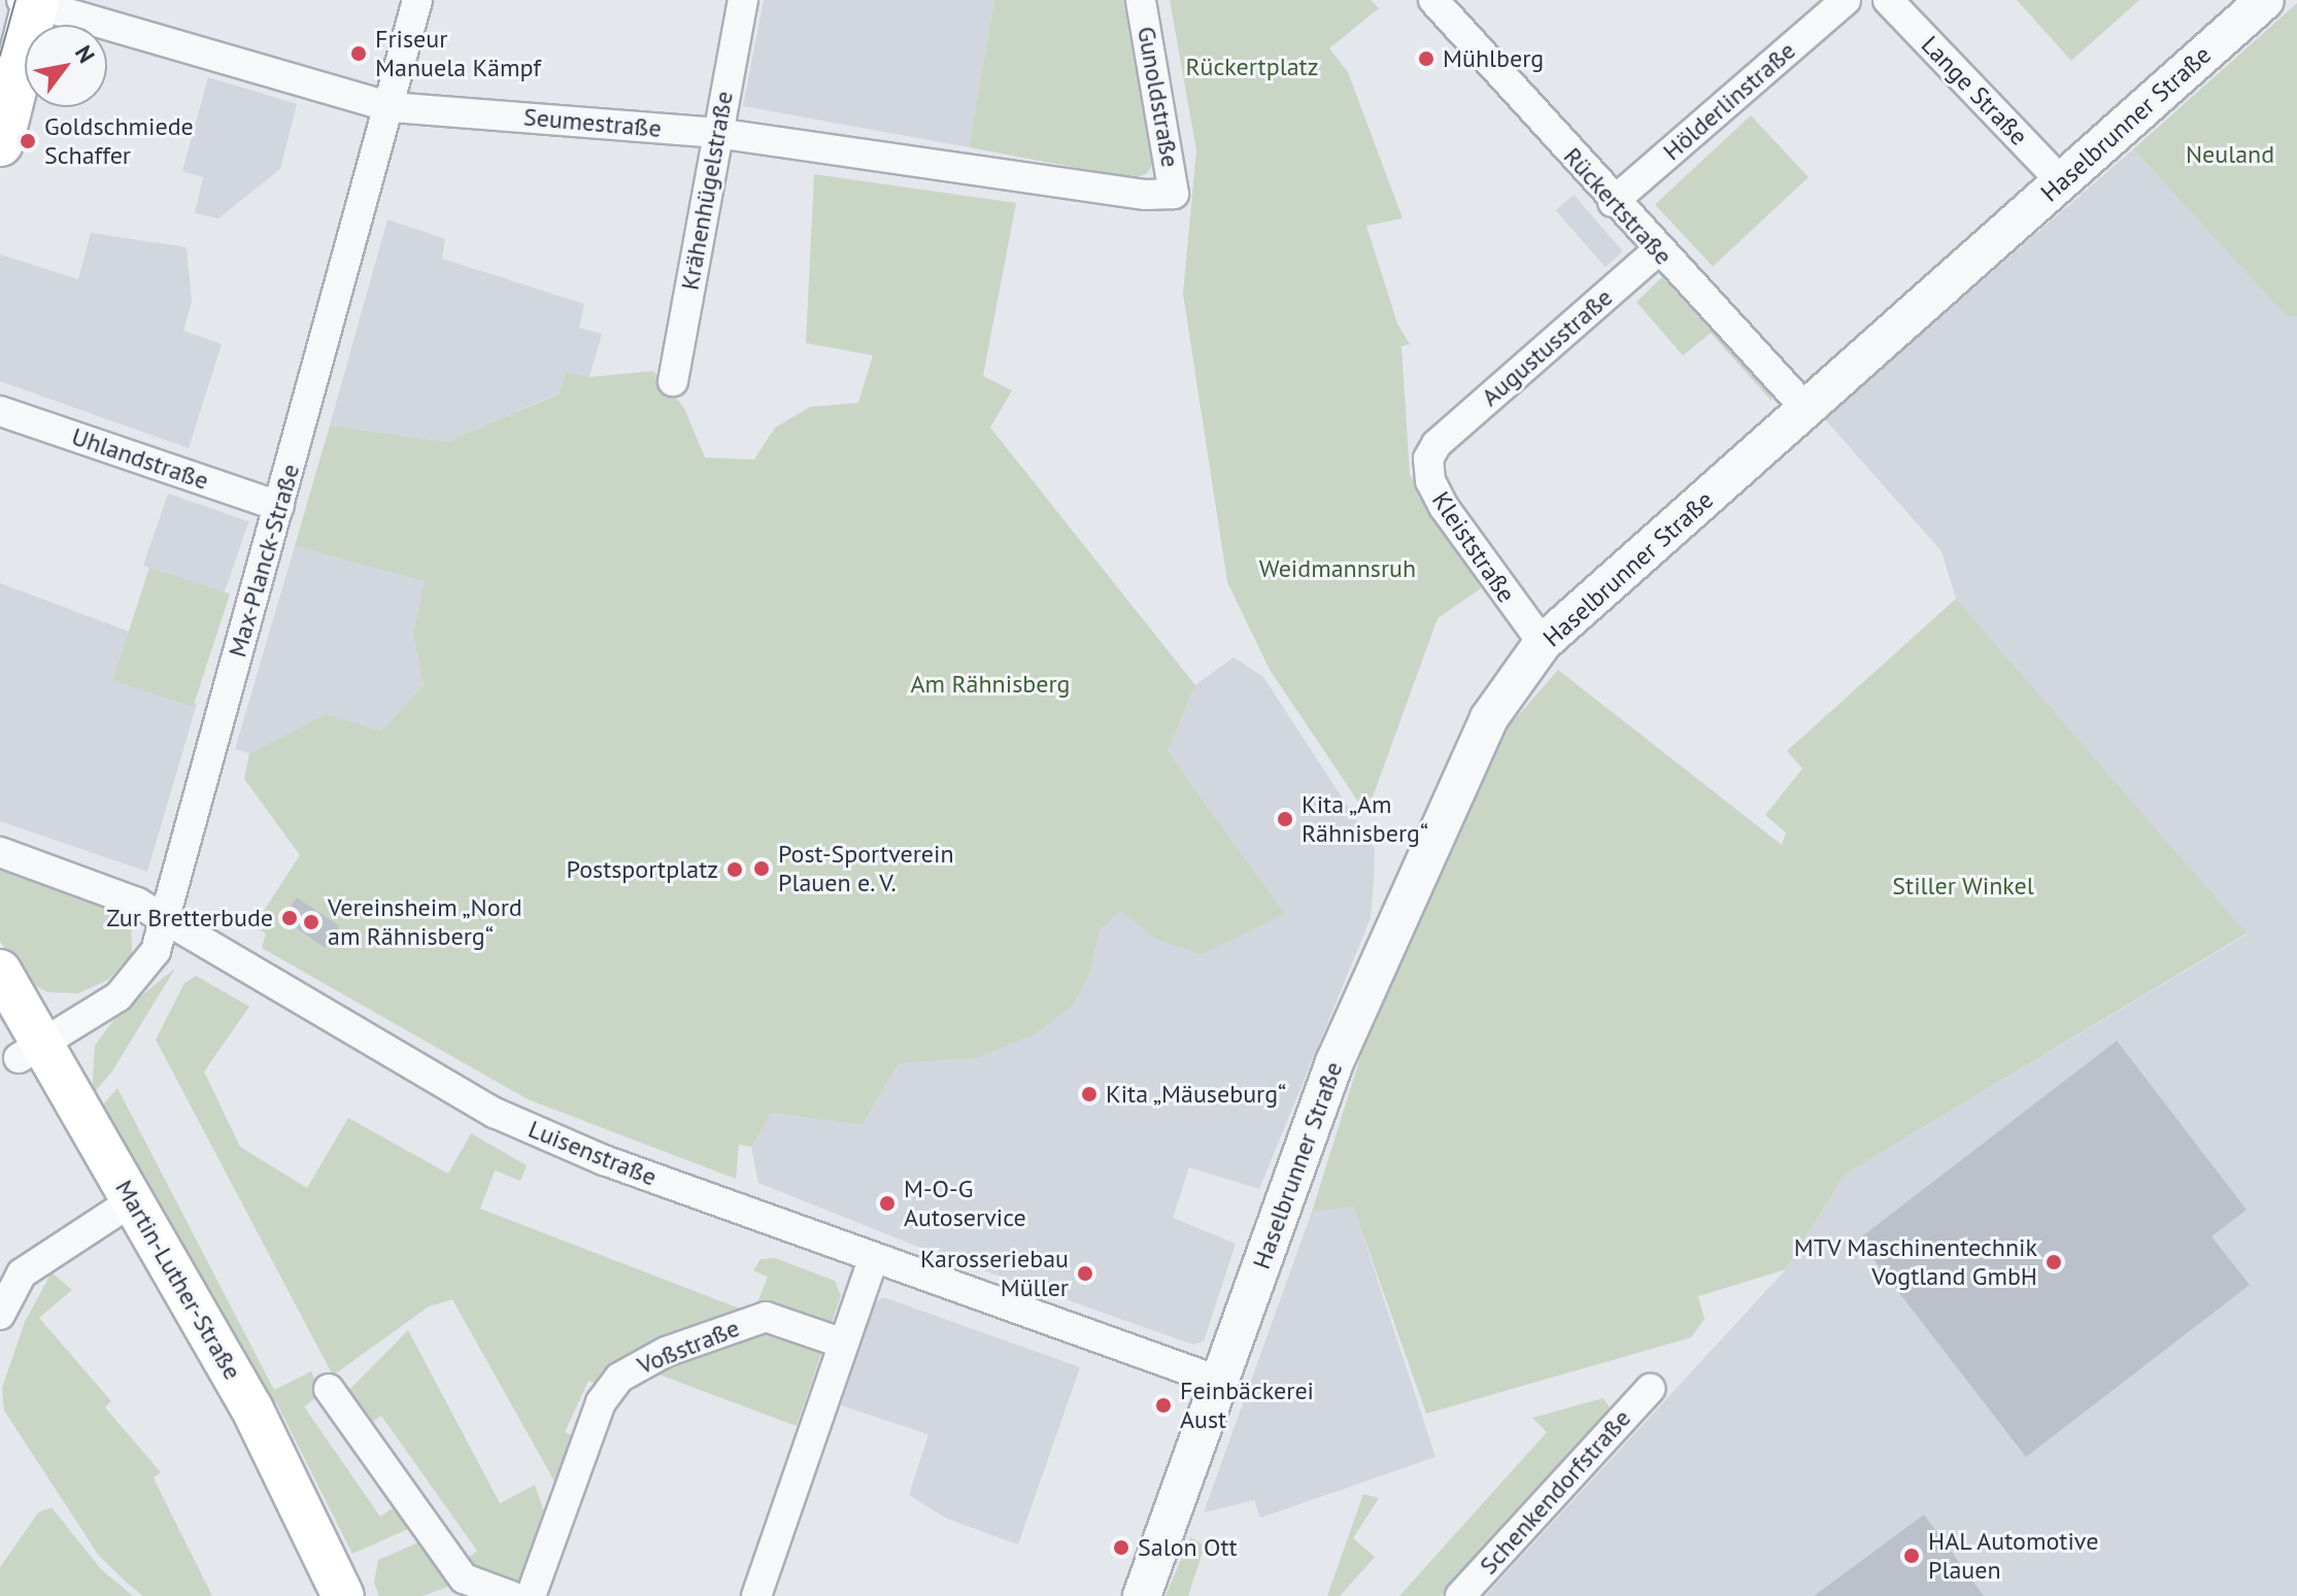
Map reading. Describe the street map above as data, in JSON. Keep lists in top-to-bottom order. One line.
{"streets":{"main road":["Martin-Luther-Straße"],"street":["Lange Straße","Gunoldstraße","Hölderlinstraße","Seumestraße","Haselbrunner Straße","Krähenhügelstraße","Rückertstraße","Augustusstraße","Uhlandstraße","Kleiststraße","Max-Planck-Straße","Luisenstraße","Voßstraße","Schenkendorfstraße"]},"crossings":[["Lange Straße","Haselbrunner Straße"],["Gunoldstraße","Seumestraße"],["Hölderlinstraße","Rückertstraße"],["Seumestraße","Krähenhügelstraße"],["Seumestraße","Max-Planck-Straße"],["Haselbrunner Straße","Rückertstraße"],["Haselbrunner Straße","Kleiststraße"],["Haselbrunner Straße","Luisenstraße"],["Rückertstraße","Augustusstraße"],["Augustusstraße","Kleiststraße"],["Uhlandstraße","Max-Planck-Straße"],["Max-Planck-Straße","Luisenstraße"],["Max-Planck-Straße","Martin-Luther-Straße"]],"parks":["Rückertplatz","Neuland","Weidmannsruh","Am Rähnisberg","Stiller Winkel"],"places":["Friseur Manuela Kämpf","Mühlberg","Goldschmiede Schaffer","Kita „Am Rähnisberg“","Post-Sportverein Plauen e. V.","Postsportplatz","Zur Bretterbude","Vereinsheim „Nord am Rähnisberg“","Kita „Mäuseburg“","M-O-G Autoservice","MTV Maschinentechnik Vogtland GmbH","Karosseriebau Müller","Feinbäckerei Aust","Salon Ott","HAL Automotive Plauen"],"north":"top right"}
